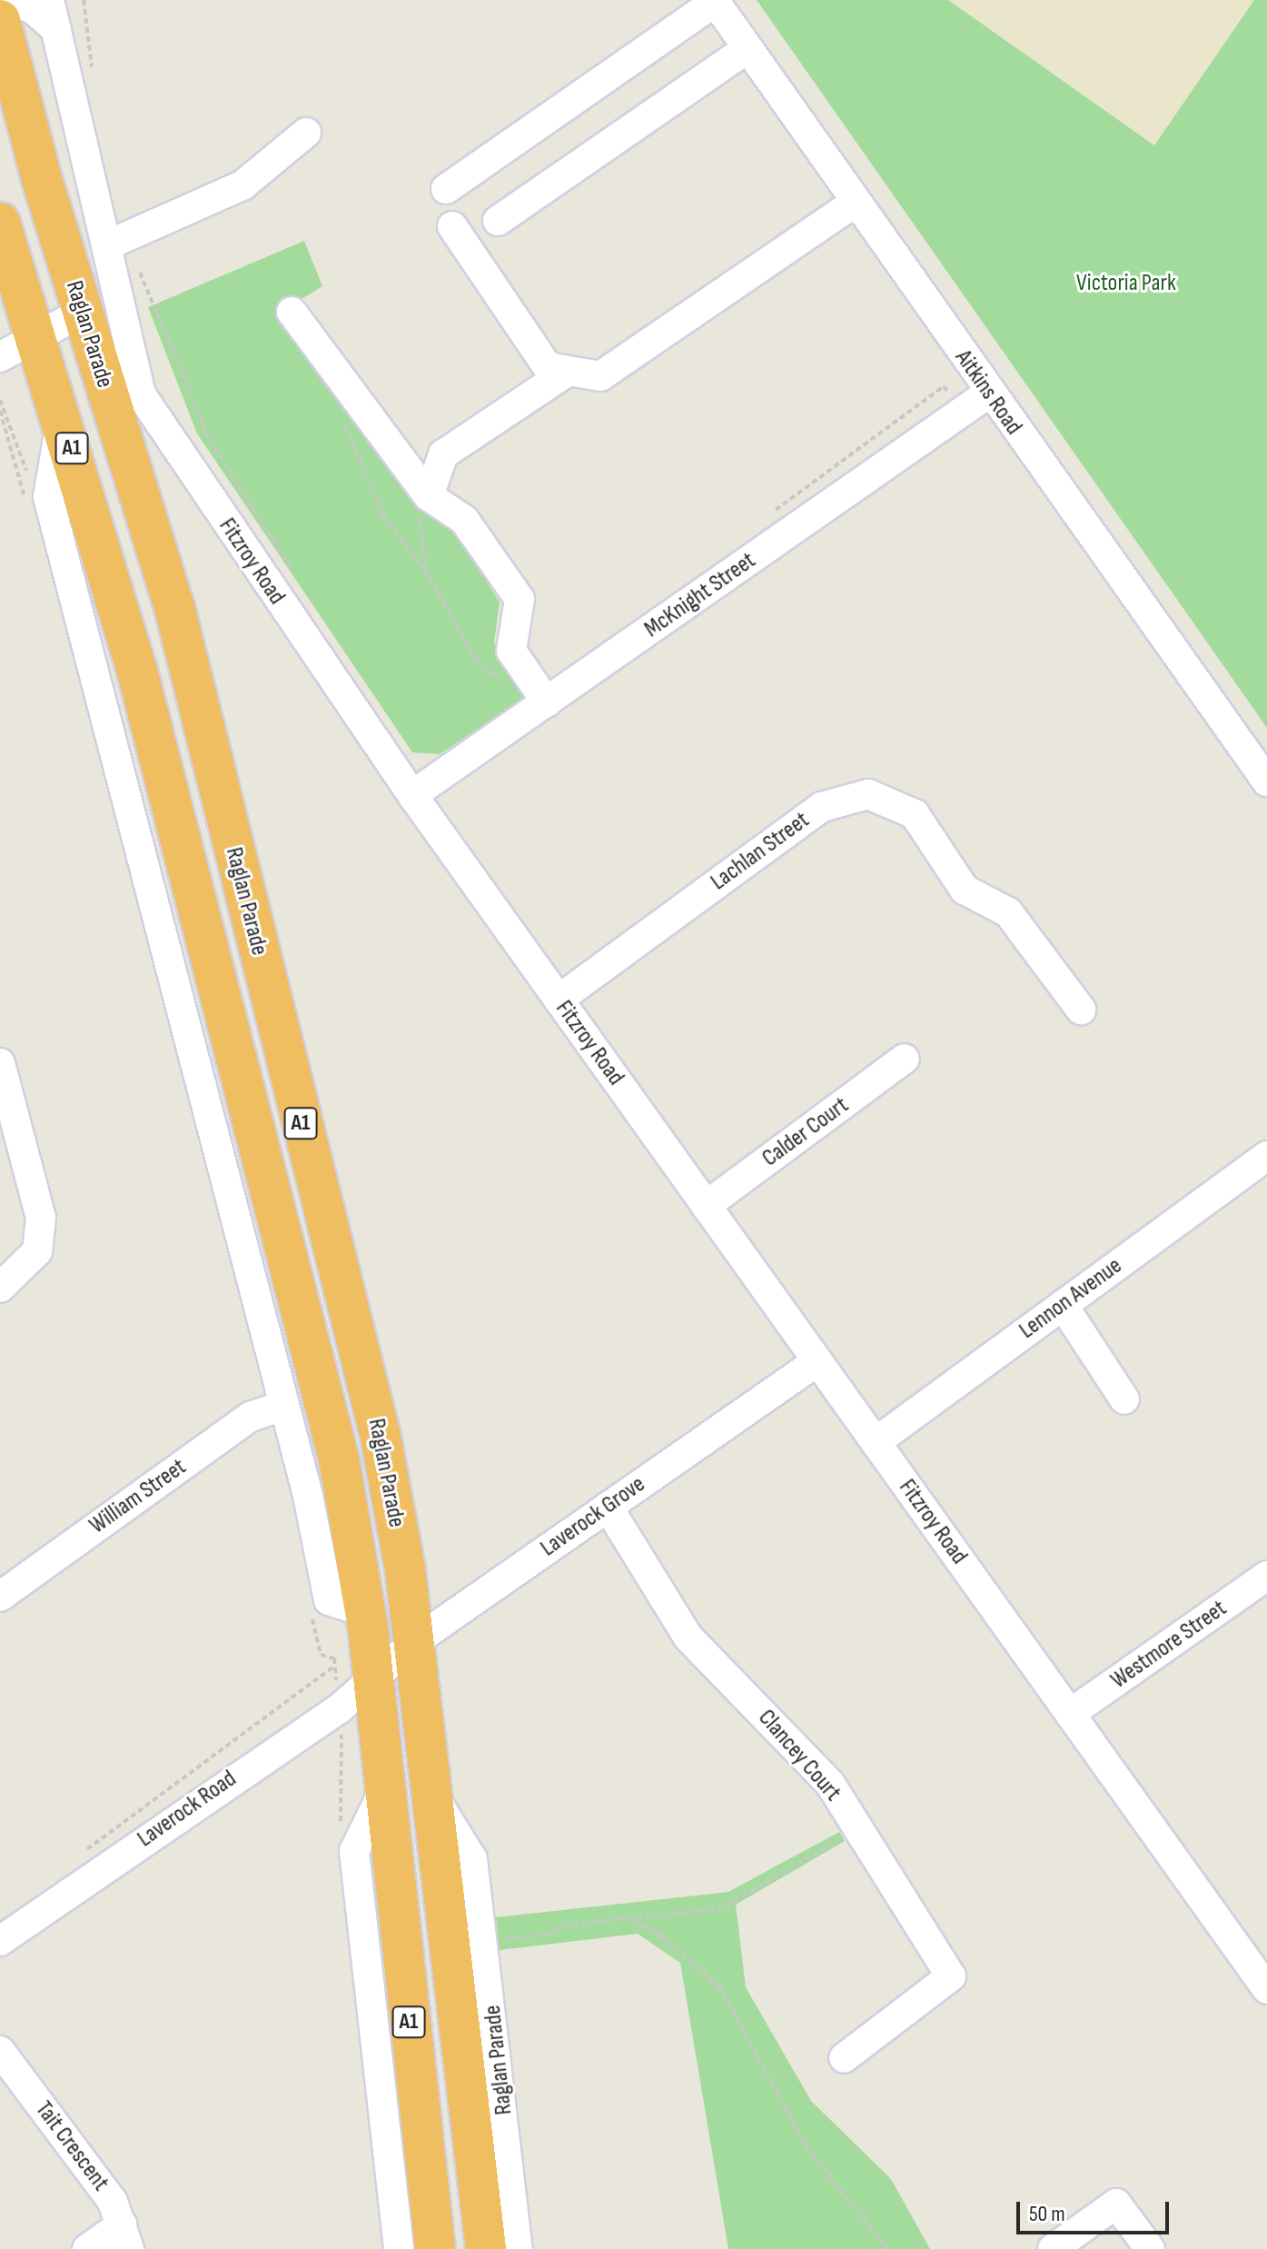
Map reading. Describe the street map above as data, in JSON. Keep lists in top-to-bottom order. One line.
{"streets":{"highway":["Raglan Parade","A1"],"street":["Aitkins Road","Fitzroy Road","McKnight Street","Lachlan Street","Calder Court","Lennon Avenue","William Street","Laverock Grove","Westmore Street","Clancey Court","Laverock Road","Tait Crescent"]},"crossings":[["Raglan Parade","William Street"],["Raglan Parade","Laverock Grove"],["Raglan Parade","Laverock Road"],["Aitkins Road","McKnight Street"],["Fitzroy Road","McKnight Street"],["Fitzroy Road","Lachlan Street"],["Fitzroy Road","Calder Court"],["Fitzroy Road","Lennon Avenue"],["Fitzroy Road","Laverock Grove"],["Fitzroy Road","Westmore Street"],["Laverock Grove","Clancey Court"],["Laverock Grove","Laverock Road"]],"parks":["Victoria Park"],"scale_bar":"50 m"}
